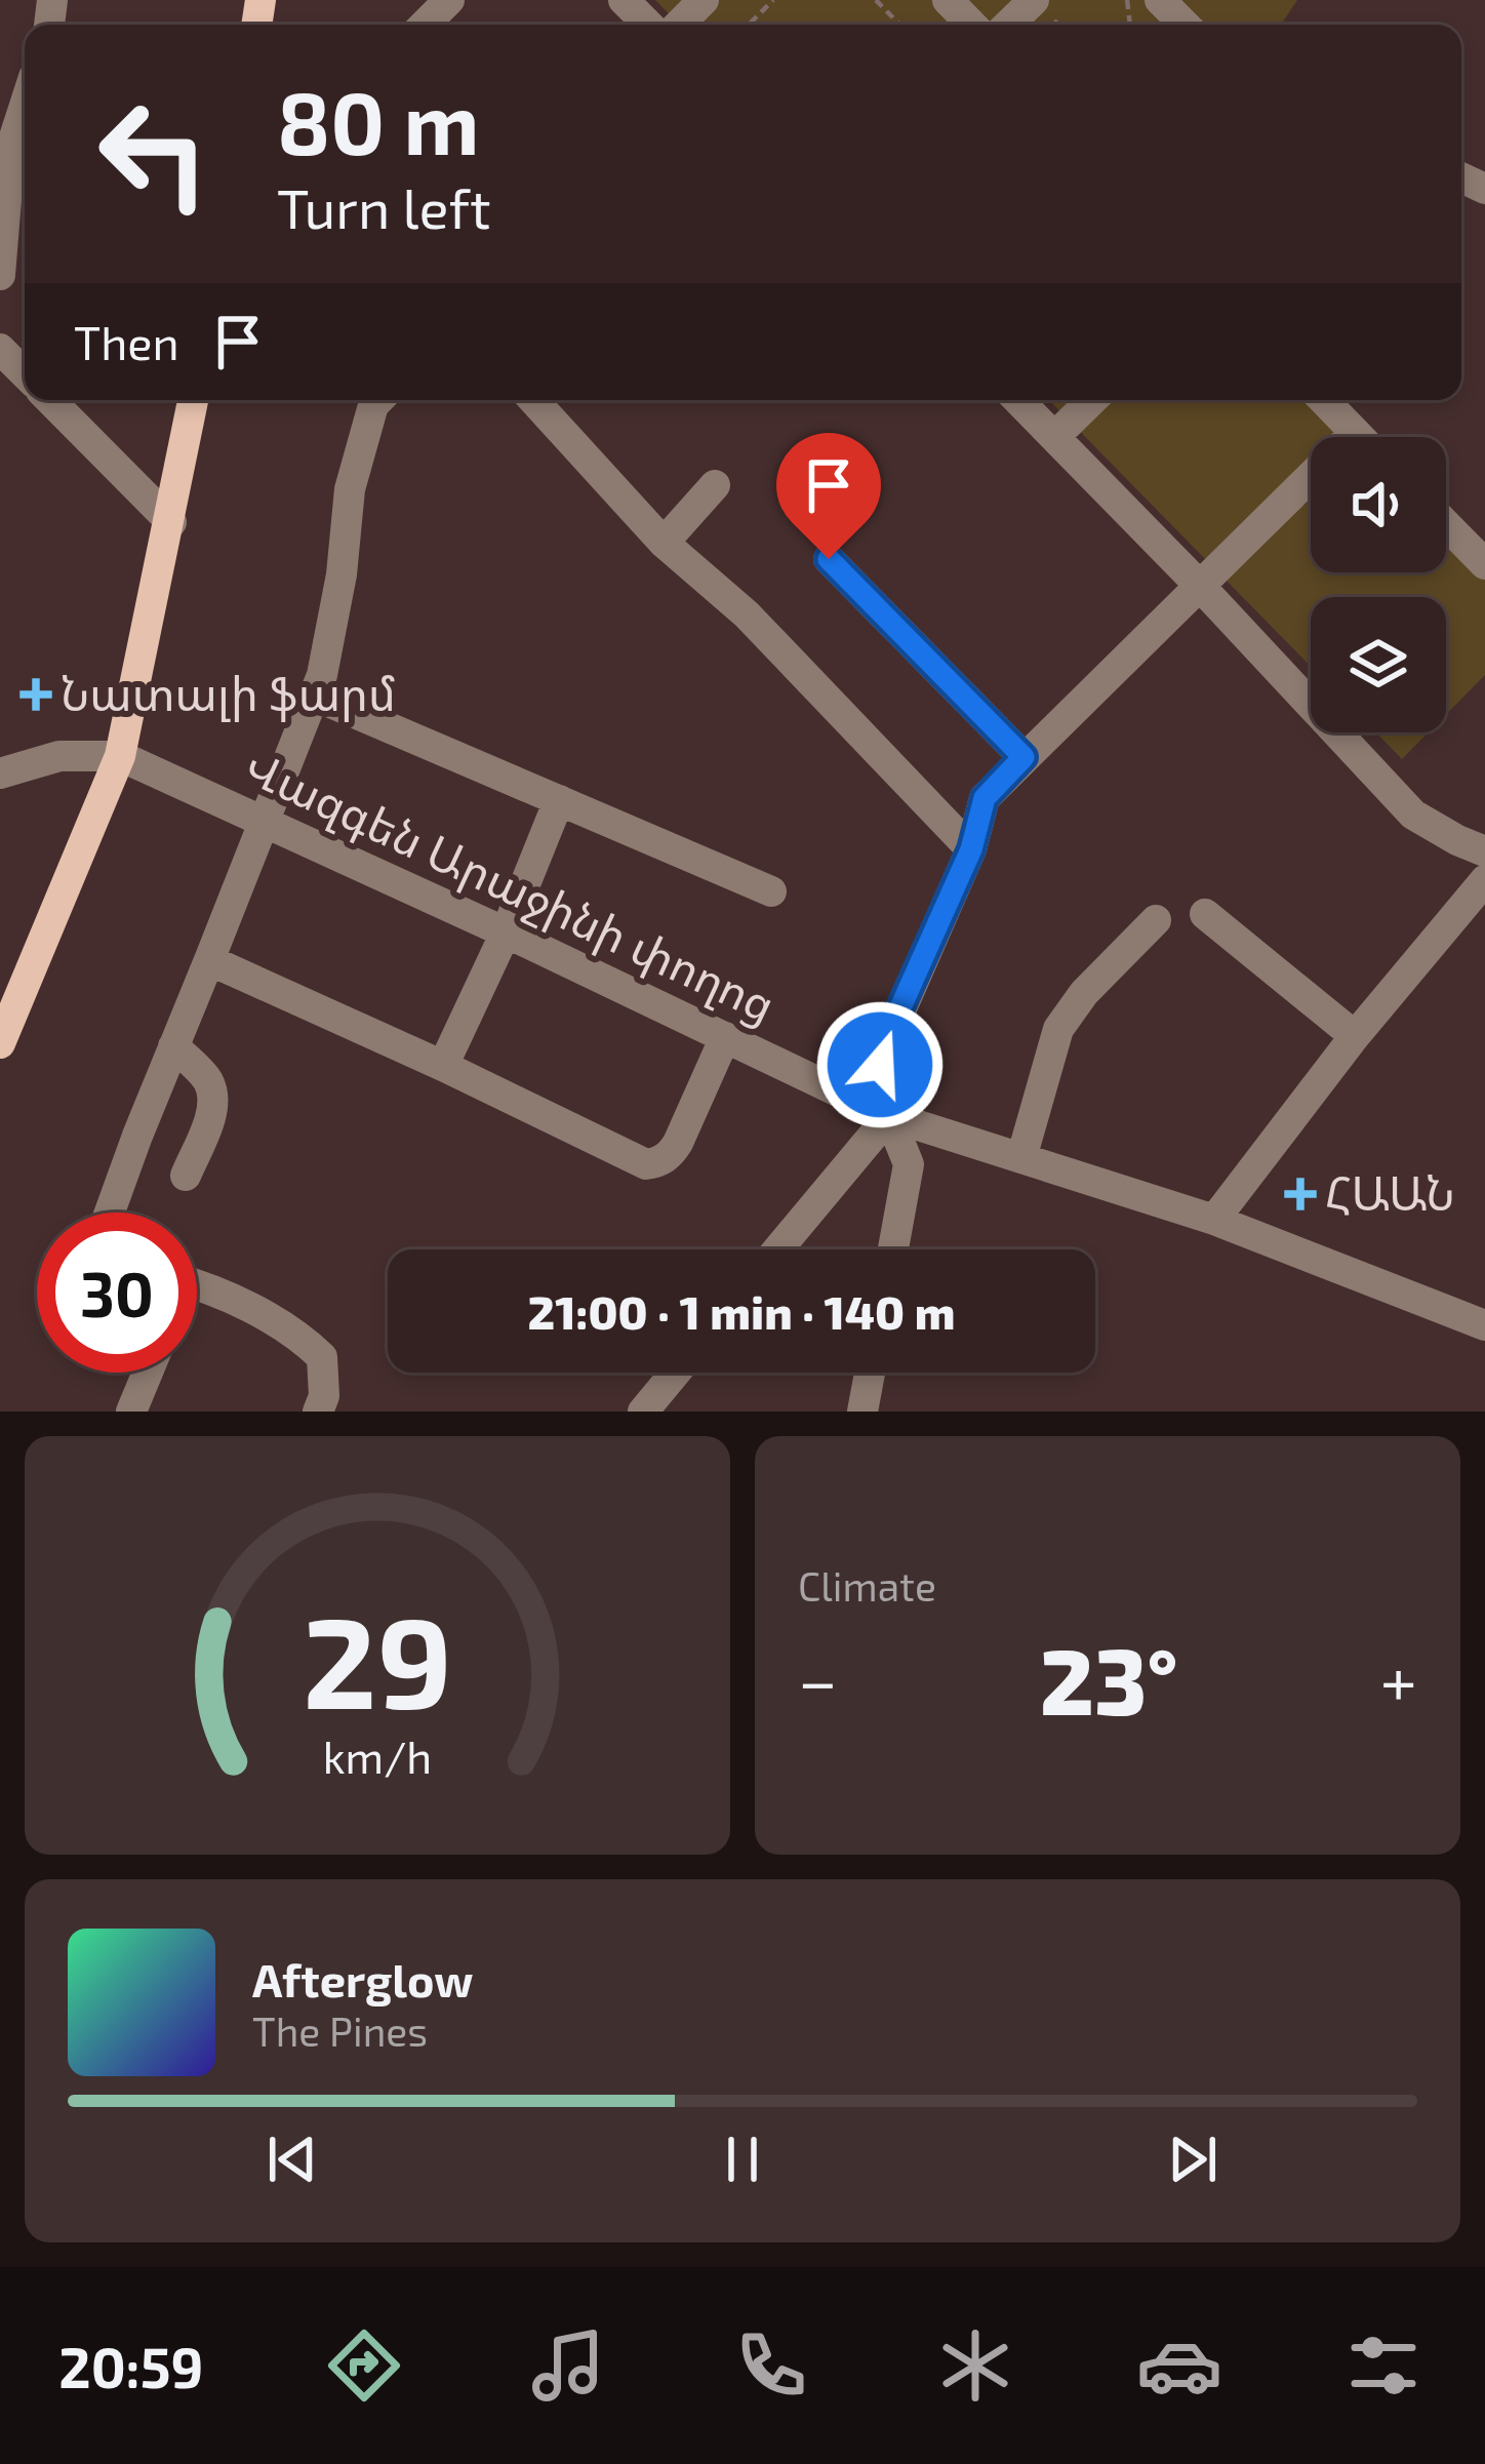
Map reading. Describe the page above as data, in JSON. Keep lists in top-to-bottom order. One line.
{"streets":{"street":["Վազգեն Արաջինի փողոց"]},"places":{"health":["Նատալի ֆարմ","ՀԱԱՆ"]},"page":{"turn":["80 m","Turn left"],"then":"Then","limit":"30","trip":"21:00 · 1 min · 140 m","tile":"Climate","heat":["−","23°","+"],"song":["Afterglow","The Pines"],"tabs":"20:59","gauge":["29","km/h"]}}
